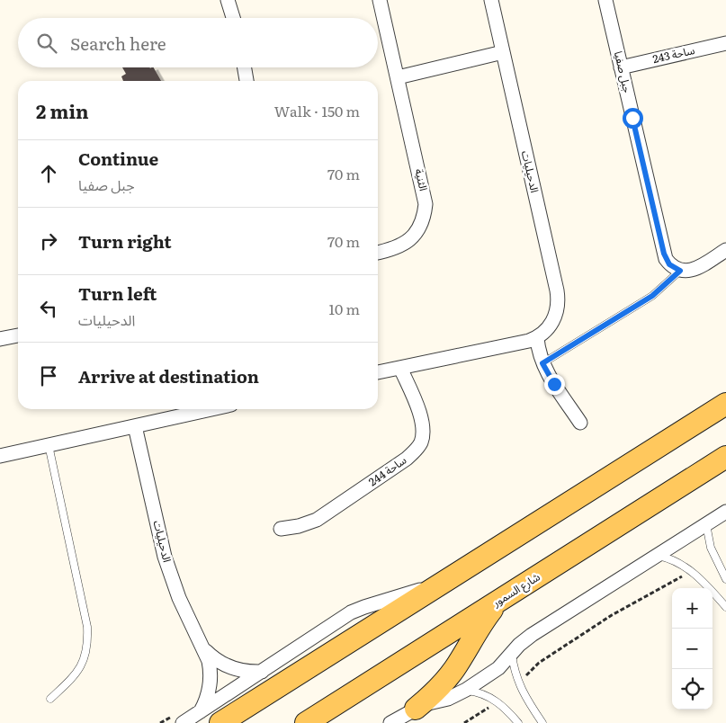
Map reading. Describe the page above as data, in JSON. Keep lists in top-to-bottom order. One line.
{"streets":{"main road":["شارع السمور"],"street":["ساحة 243","جبل صفيا","الدحيليات","الثنية","ساحة 244"]},"crossings":[["ساحة 243","جبل صفيا"]],"page":{"search":"Search here","heading":["2 min","Walk · 150 m"],"list":[["Continue","جبل صفيا","70 m"],["Turn right","70 m"],["Turn left","الدحيليات","10 m"],"Arrive at destination"],"map_buttons":["+","−"]}}
